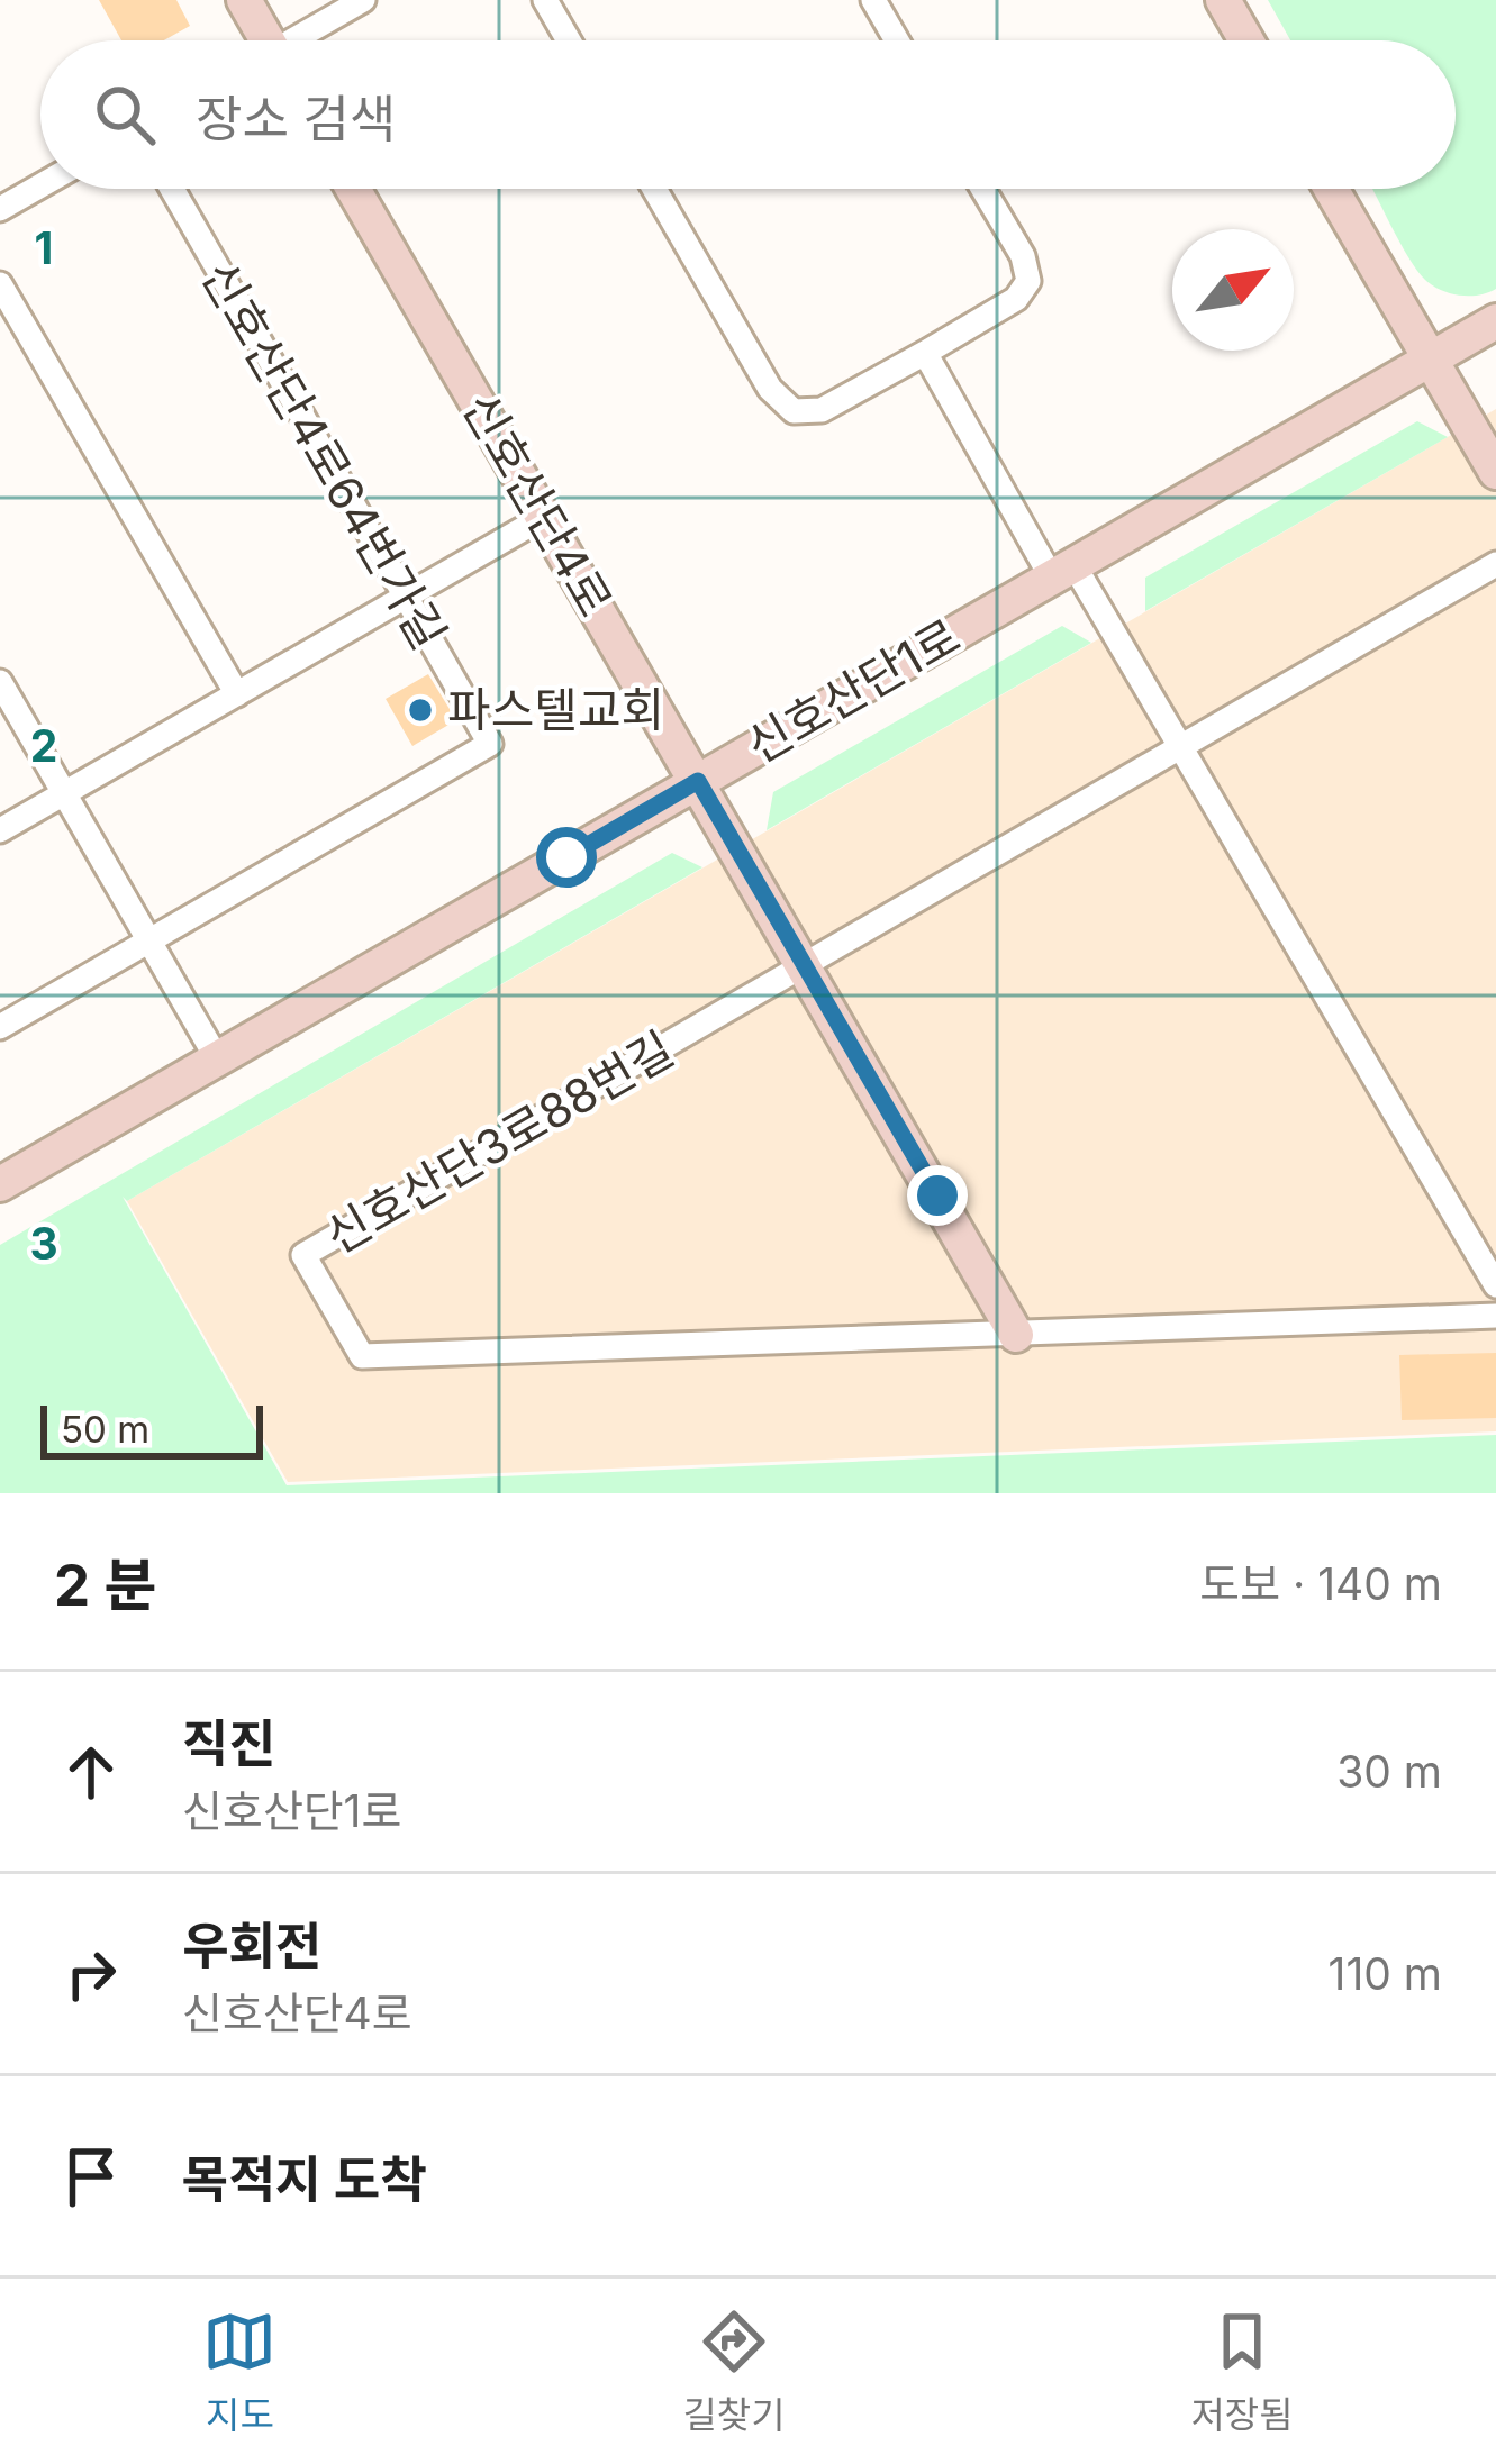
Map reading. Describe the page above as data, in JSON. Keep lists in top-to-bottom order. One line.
{"streets":{"main road":["신호산단4로","신호산단1로"],"street":["신호산단4로64번가길","신호산단3로88번길"]},"crossings":[["신호산단4로","신호산단1로"],["신호산단4로","신호산단3로88번길"]],"places":["파스텔교회"],"scale_bar":"50 m","north":"top right","page":{"search":"장소 검색","scale":"50 m","heading":["2 분","도보 · 140 m"],"list":[["직진","신호산단1로","30 m"],["우회전","신호산단4로","110 m"],"목적지 도착"],"nav":["지도","길찾기","저장됨"]},"grid":{"rows":["1","2","3"]}}
